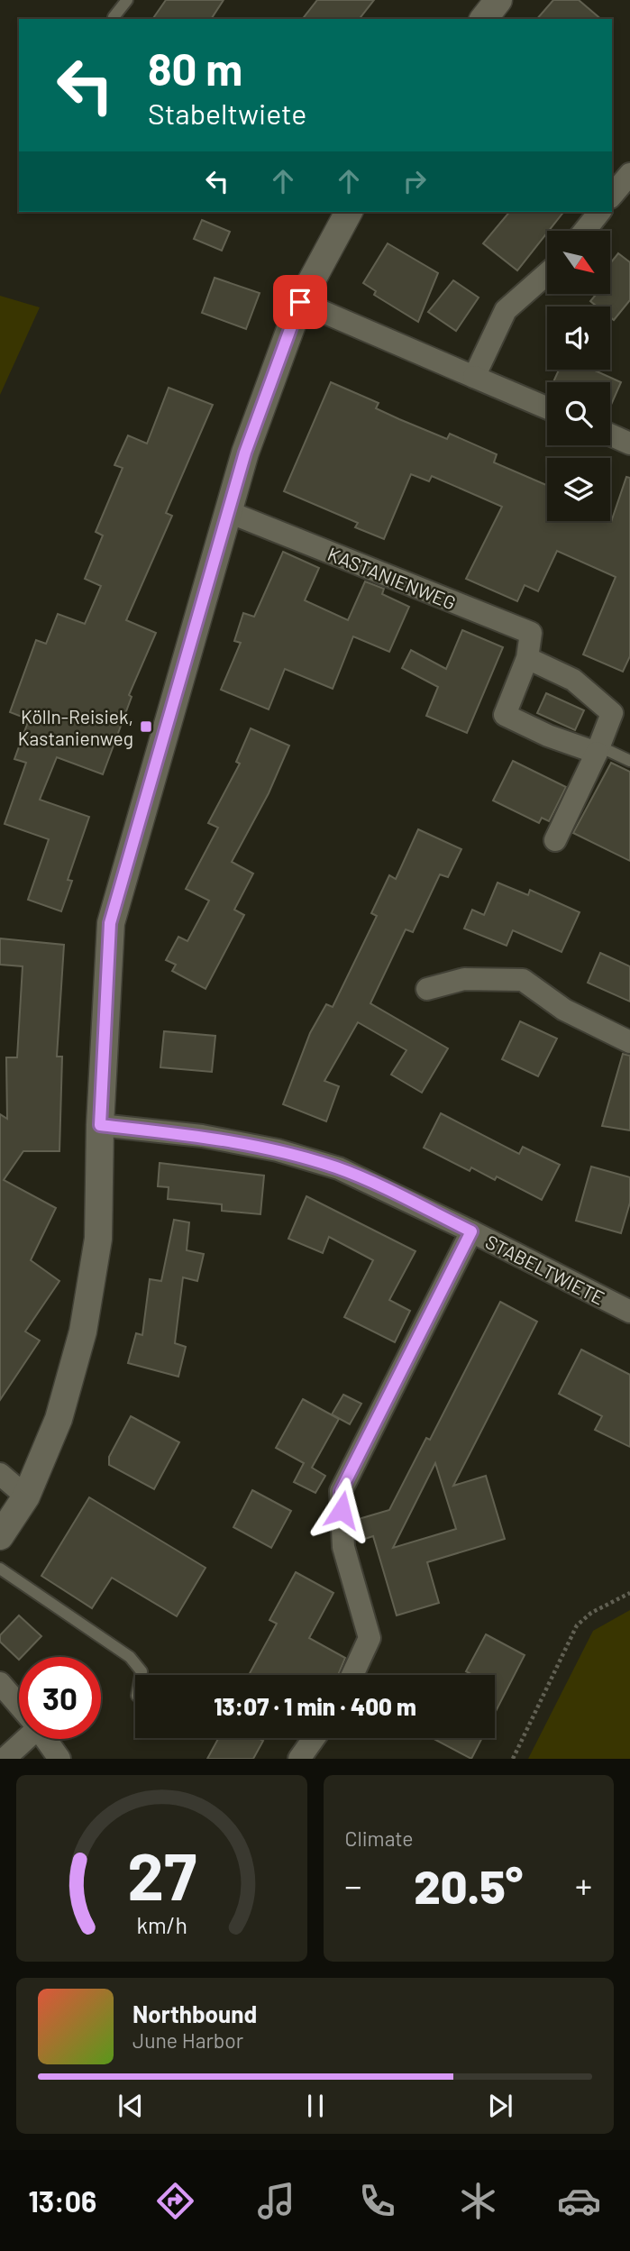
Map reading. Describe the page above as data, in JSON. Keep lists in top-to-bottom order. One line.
{"streets":{"street":["KASTANIENWEG","STABELTWIETE"]},"places":{"transit":["Kölln-Reisiek, Kastanienweg"]},"north":"bottom right","page":{"turn":["80 m","Stabeltwiete"],"limit":"30","trip":"13:07 · 1 min · 400 m","tile":"Climate","heat":["−","20.5°","+"],"song":["Northbound","June Harbor"],"tabs":"13:06","gauge":["27","km/h"]}}
